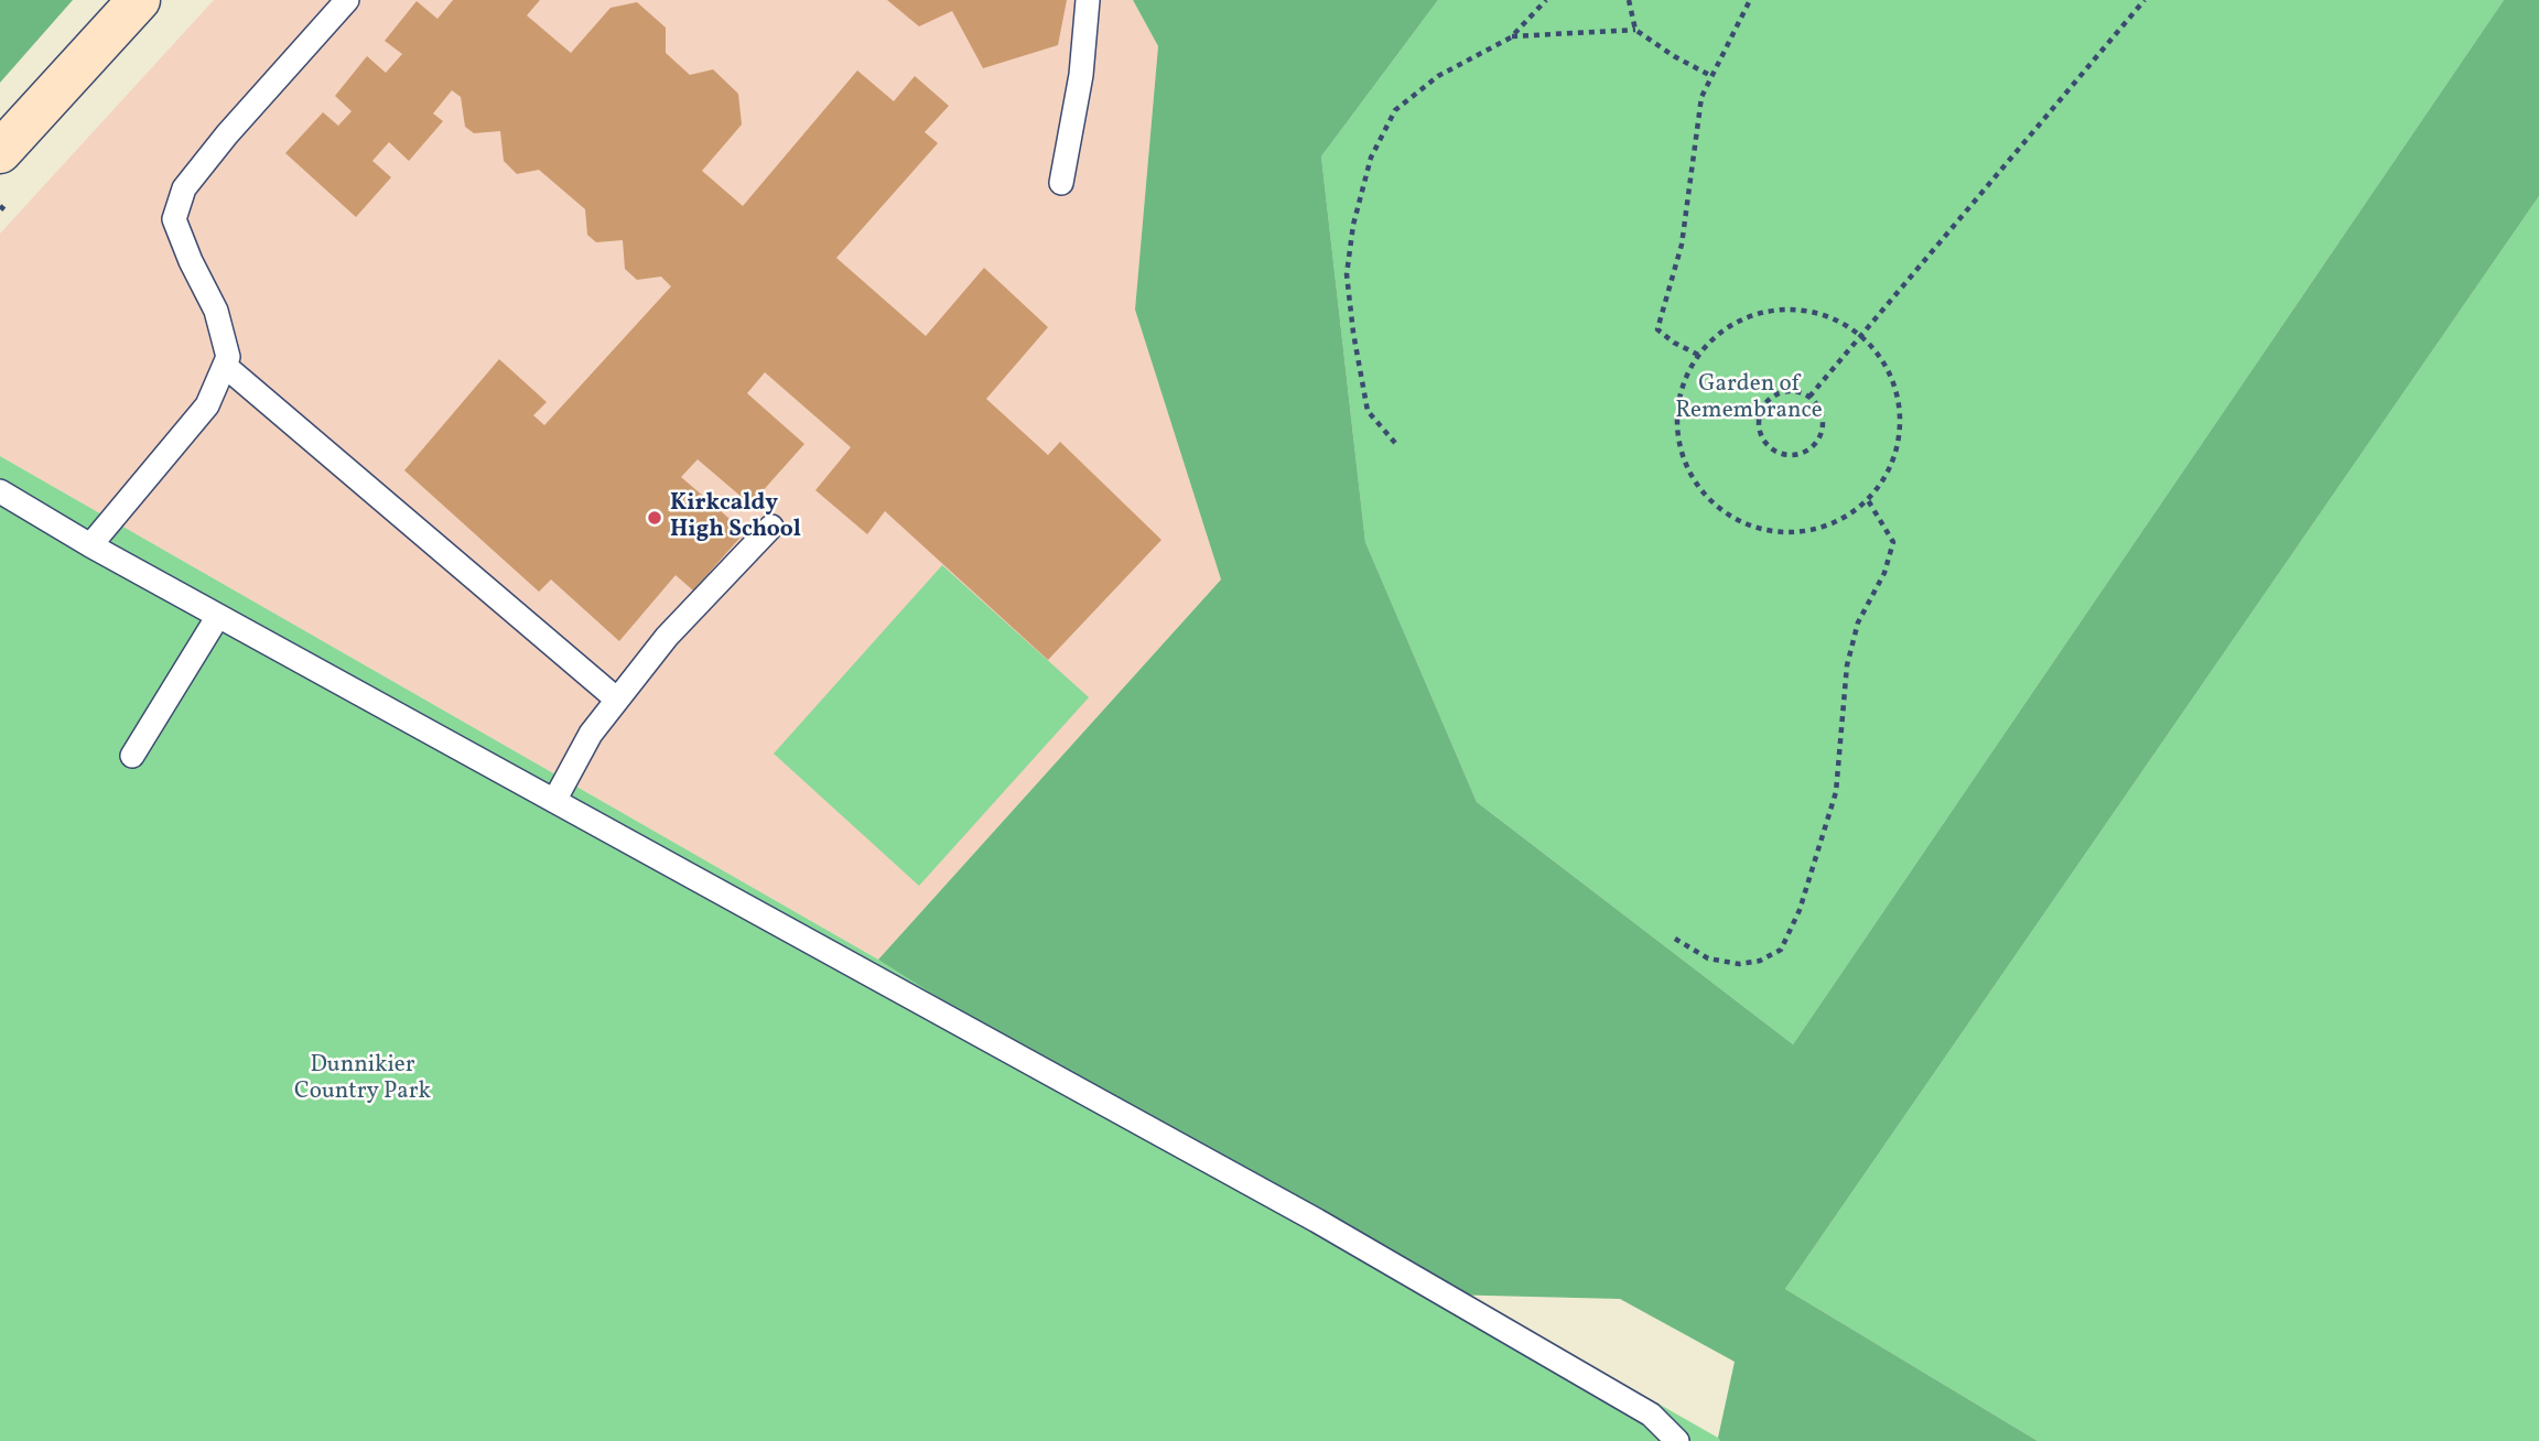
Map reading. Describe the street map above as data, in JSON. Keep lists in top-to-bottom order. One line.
{"parks":["Garden of Remembrance","Dunnikier Country Park"],"places":["Kirkcaldy High School"]}
